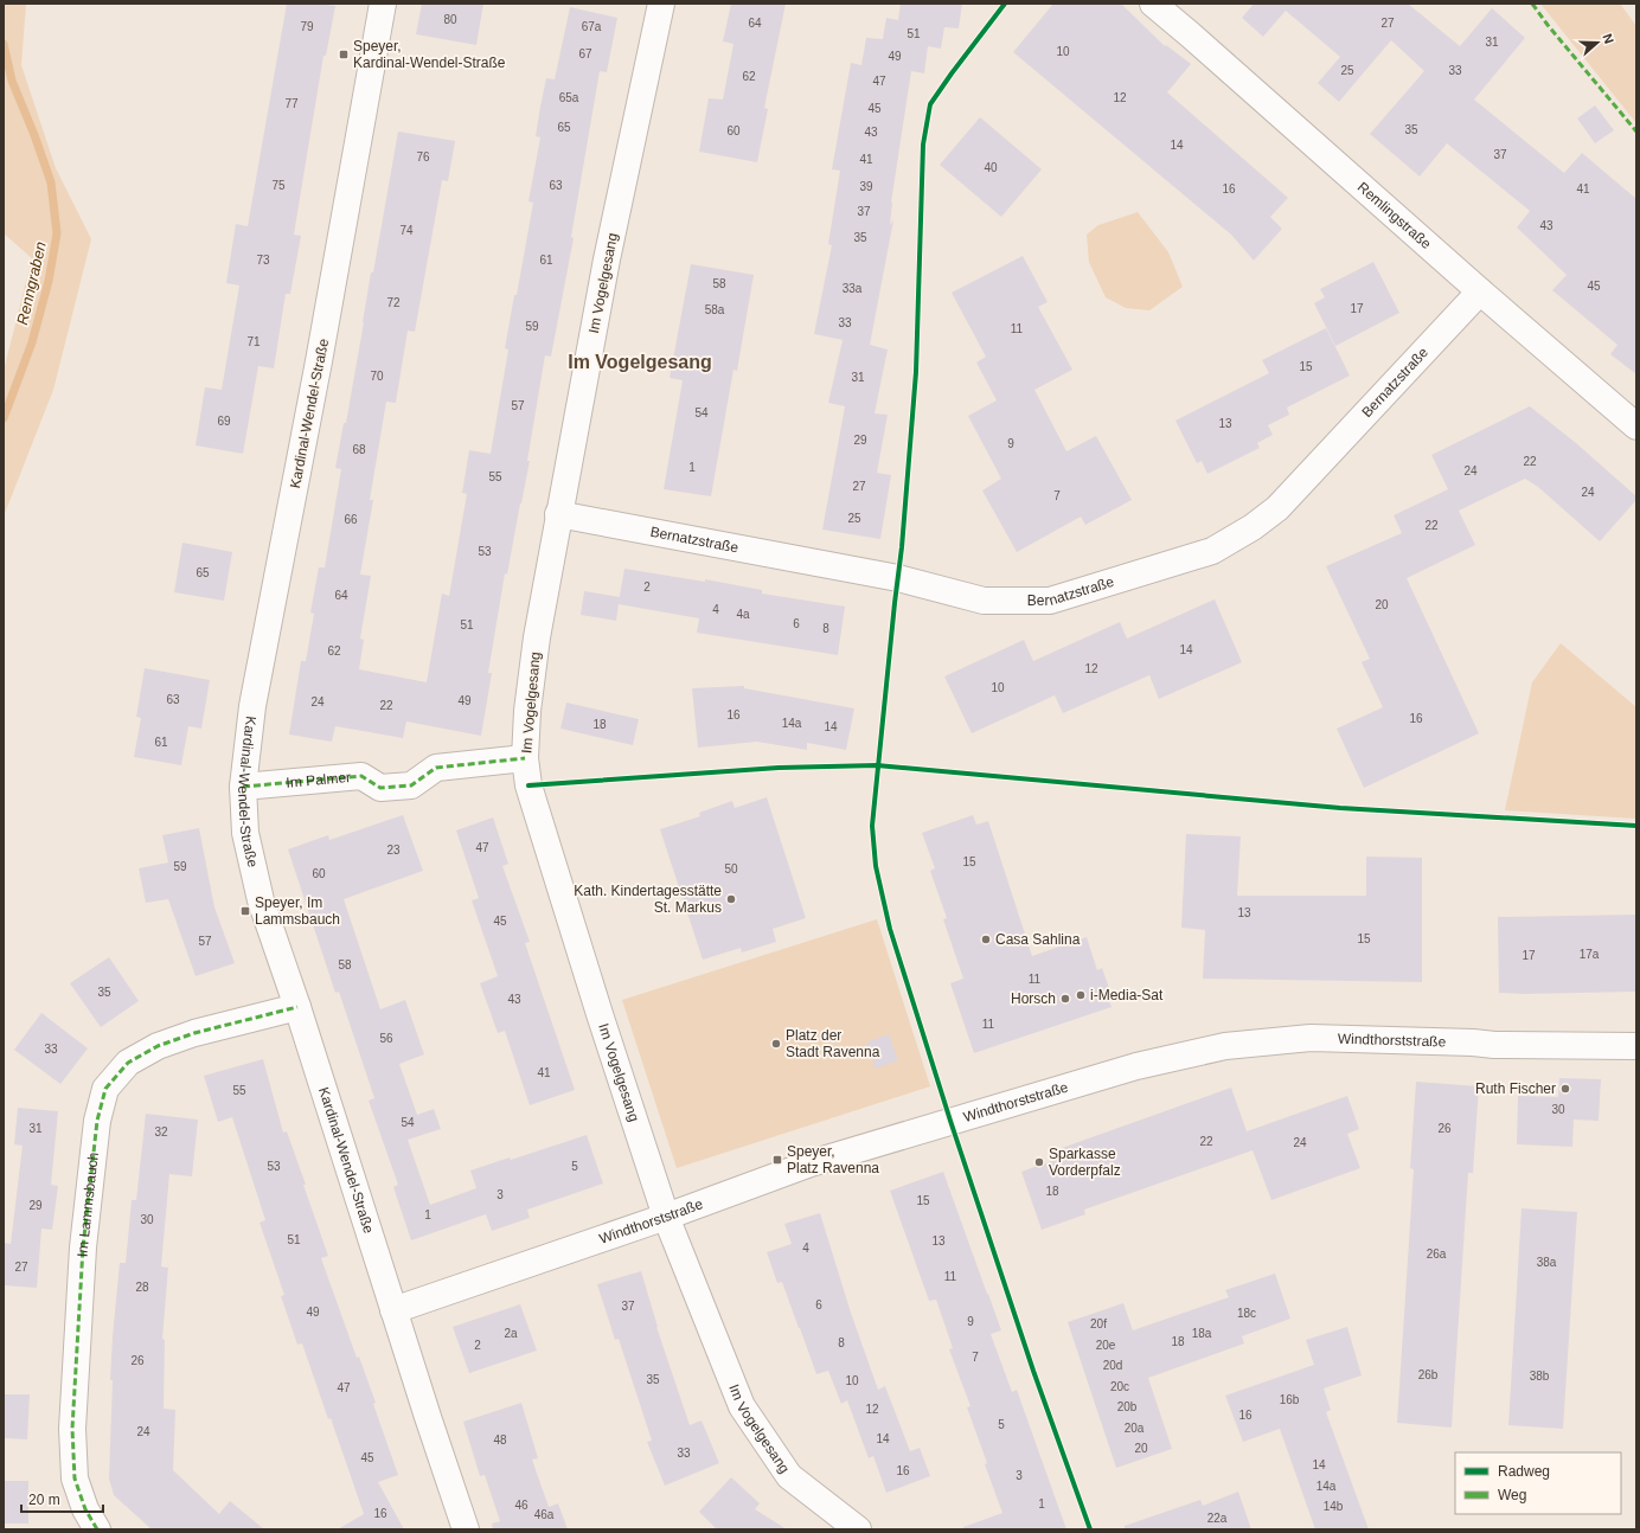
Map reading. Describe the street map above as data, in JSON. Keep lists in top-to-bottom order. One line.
{"streets":{"street":["Remlingstraße","Im Vogelgesang","Bernatzstraße","Kardinal-Wendel-Straße","Im Palmer","Windthorststraße","Im Lammsbauch"]},"crossings":[["Remlingstraße","Bernatzstraße"],["Im Vogelgesang","Bernatzstraße"],["Im Vogelgesang","Im Palmer"],["Im Vogelgesang","Windthorststraße"],["Kardinal-Wendel-Straße","Im Palmer"],["Kardinal-Wendel-Straße","Windthorststraße"],["Kardinal-Wendel-Straße","Im Lammsbauch"]],"districts":["Im Vogelgesang"],"water":["Renngraben"],"places":{"transit":["Speyer, Kardinal-Wendel-Straße","Speyer, Im Lammsbauch","Speyer, Platz Ravenna"],"other":["Kath. Kindertagesstätte St. Markus","Casa Sahlina","i-Media-Sat","Horsch","Platz der Stadt Ravenna","Ruth Fischer","Sparkasse Vorderpfalz"]},"house_numbers":["80","64","27","79","67a","51","31","10","67","49","25","33","62","47","65a","12","77","45","65","35","60","43","14","37","76","41","40","75","63","39","16","41","37","43","74","35","73","61","58","45","33a","72","17","58a","33","59","11","71","15","70","31","57","54","69","13","29","9","68","22","1","24","55","27","24","7","25","66","22","53","65","2","64","20","4","4a","6","51","8","14","62","12","10","63","49","24","22","16","16","14a","18","14","61","47","23","15","59","50","60","13","45","15","57","17a","17","58","11","35","43","11","56","33","41","55","30","54","31","26","32","22","24","53","5","18","3","15","29","1","30","51","13","4","26a","38a","27","11","28","6","37","49","18c","9","20f","2a","18a","18","8","2","20e","7","26","20d","26b","38b","35","10","20c","47","16b","20b","12","16","5","20a","24","14","48","20","33","45","14","16","3","14a","1","46","14b","16","46a","22a"],"legend":["Radweg","Weg"],"scale_bar":"20 m","north":"right"}
